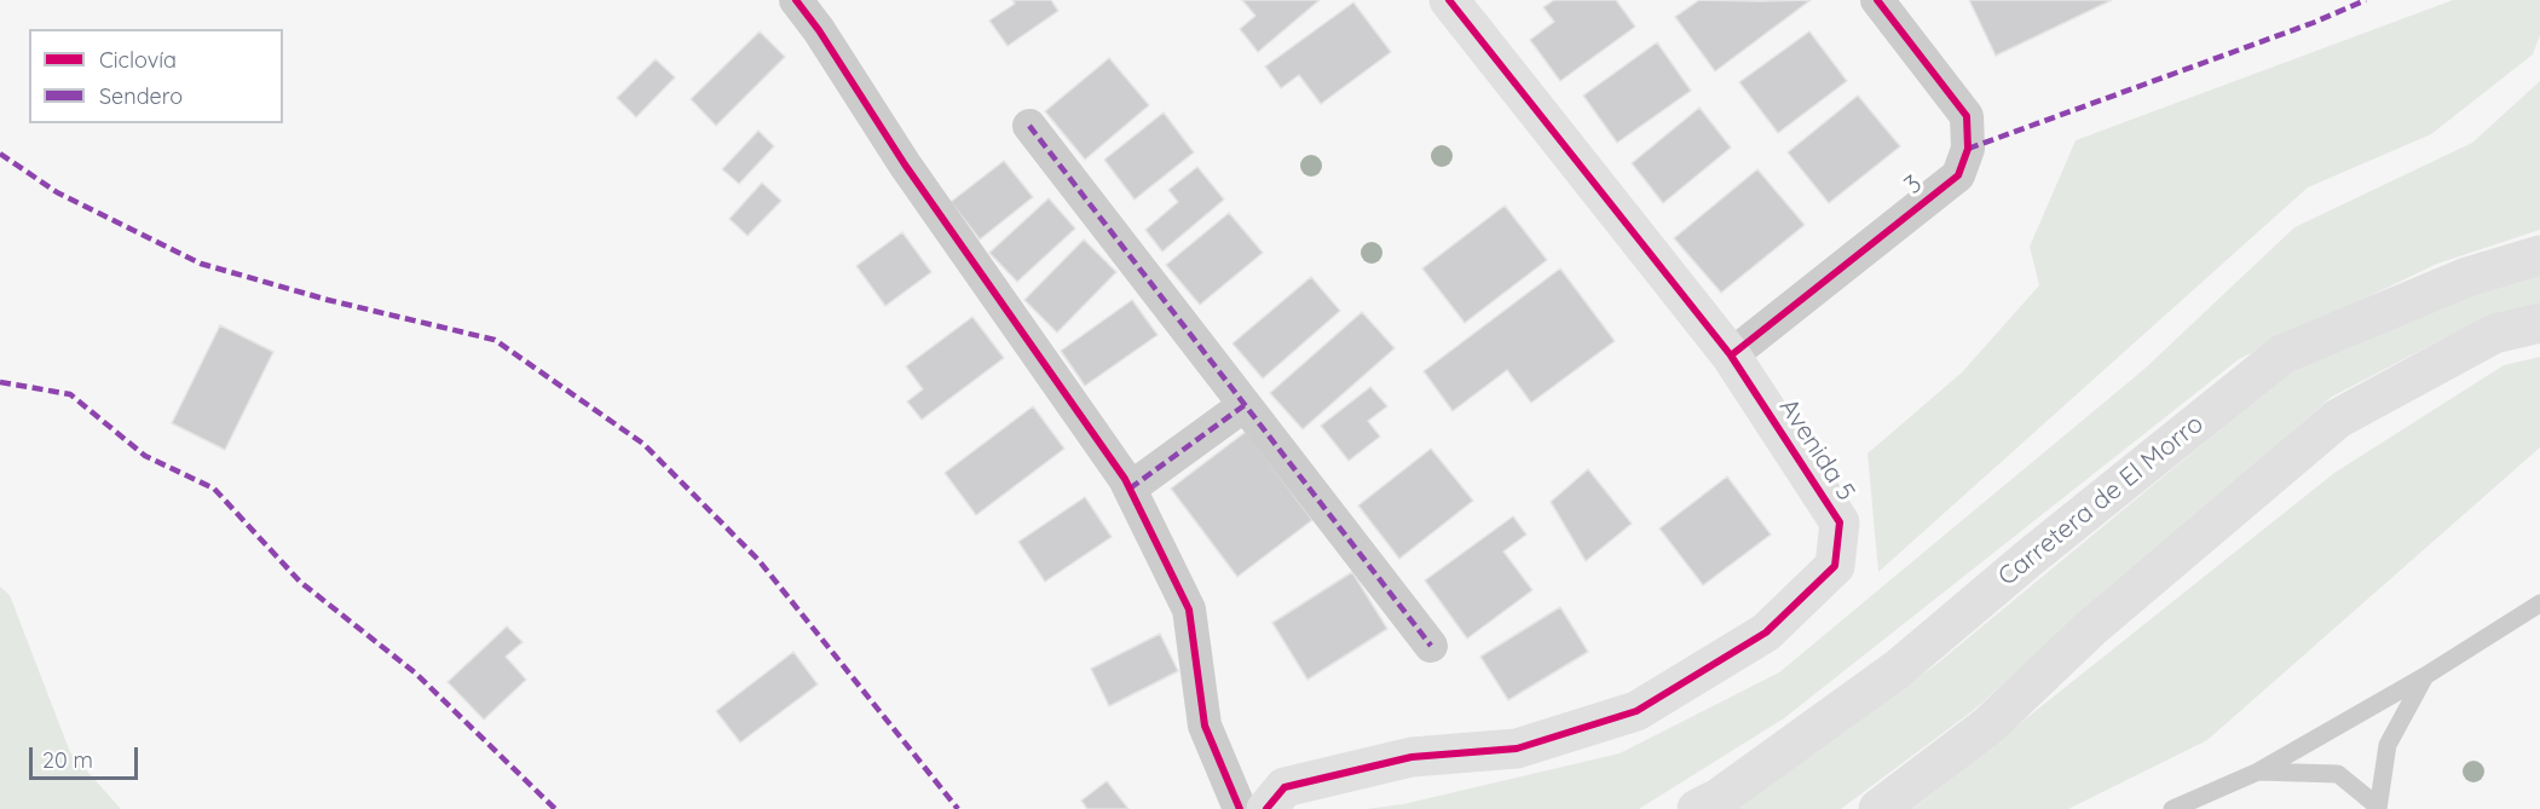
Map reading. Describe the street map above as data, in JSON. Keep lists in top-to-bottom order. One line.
{"streets":{"main road":["Avenida 5","Carretera de El Morro"],"street":["3"]},"crossings":[["3","Avenida 5"]],"legend":["Ciclovía","Sendero"],"scale_bar":"20 m"}
